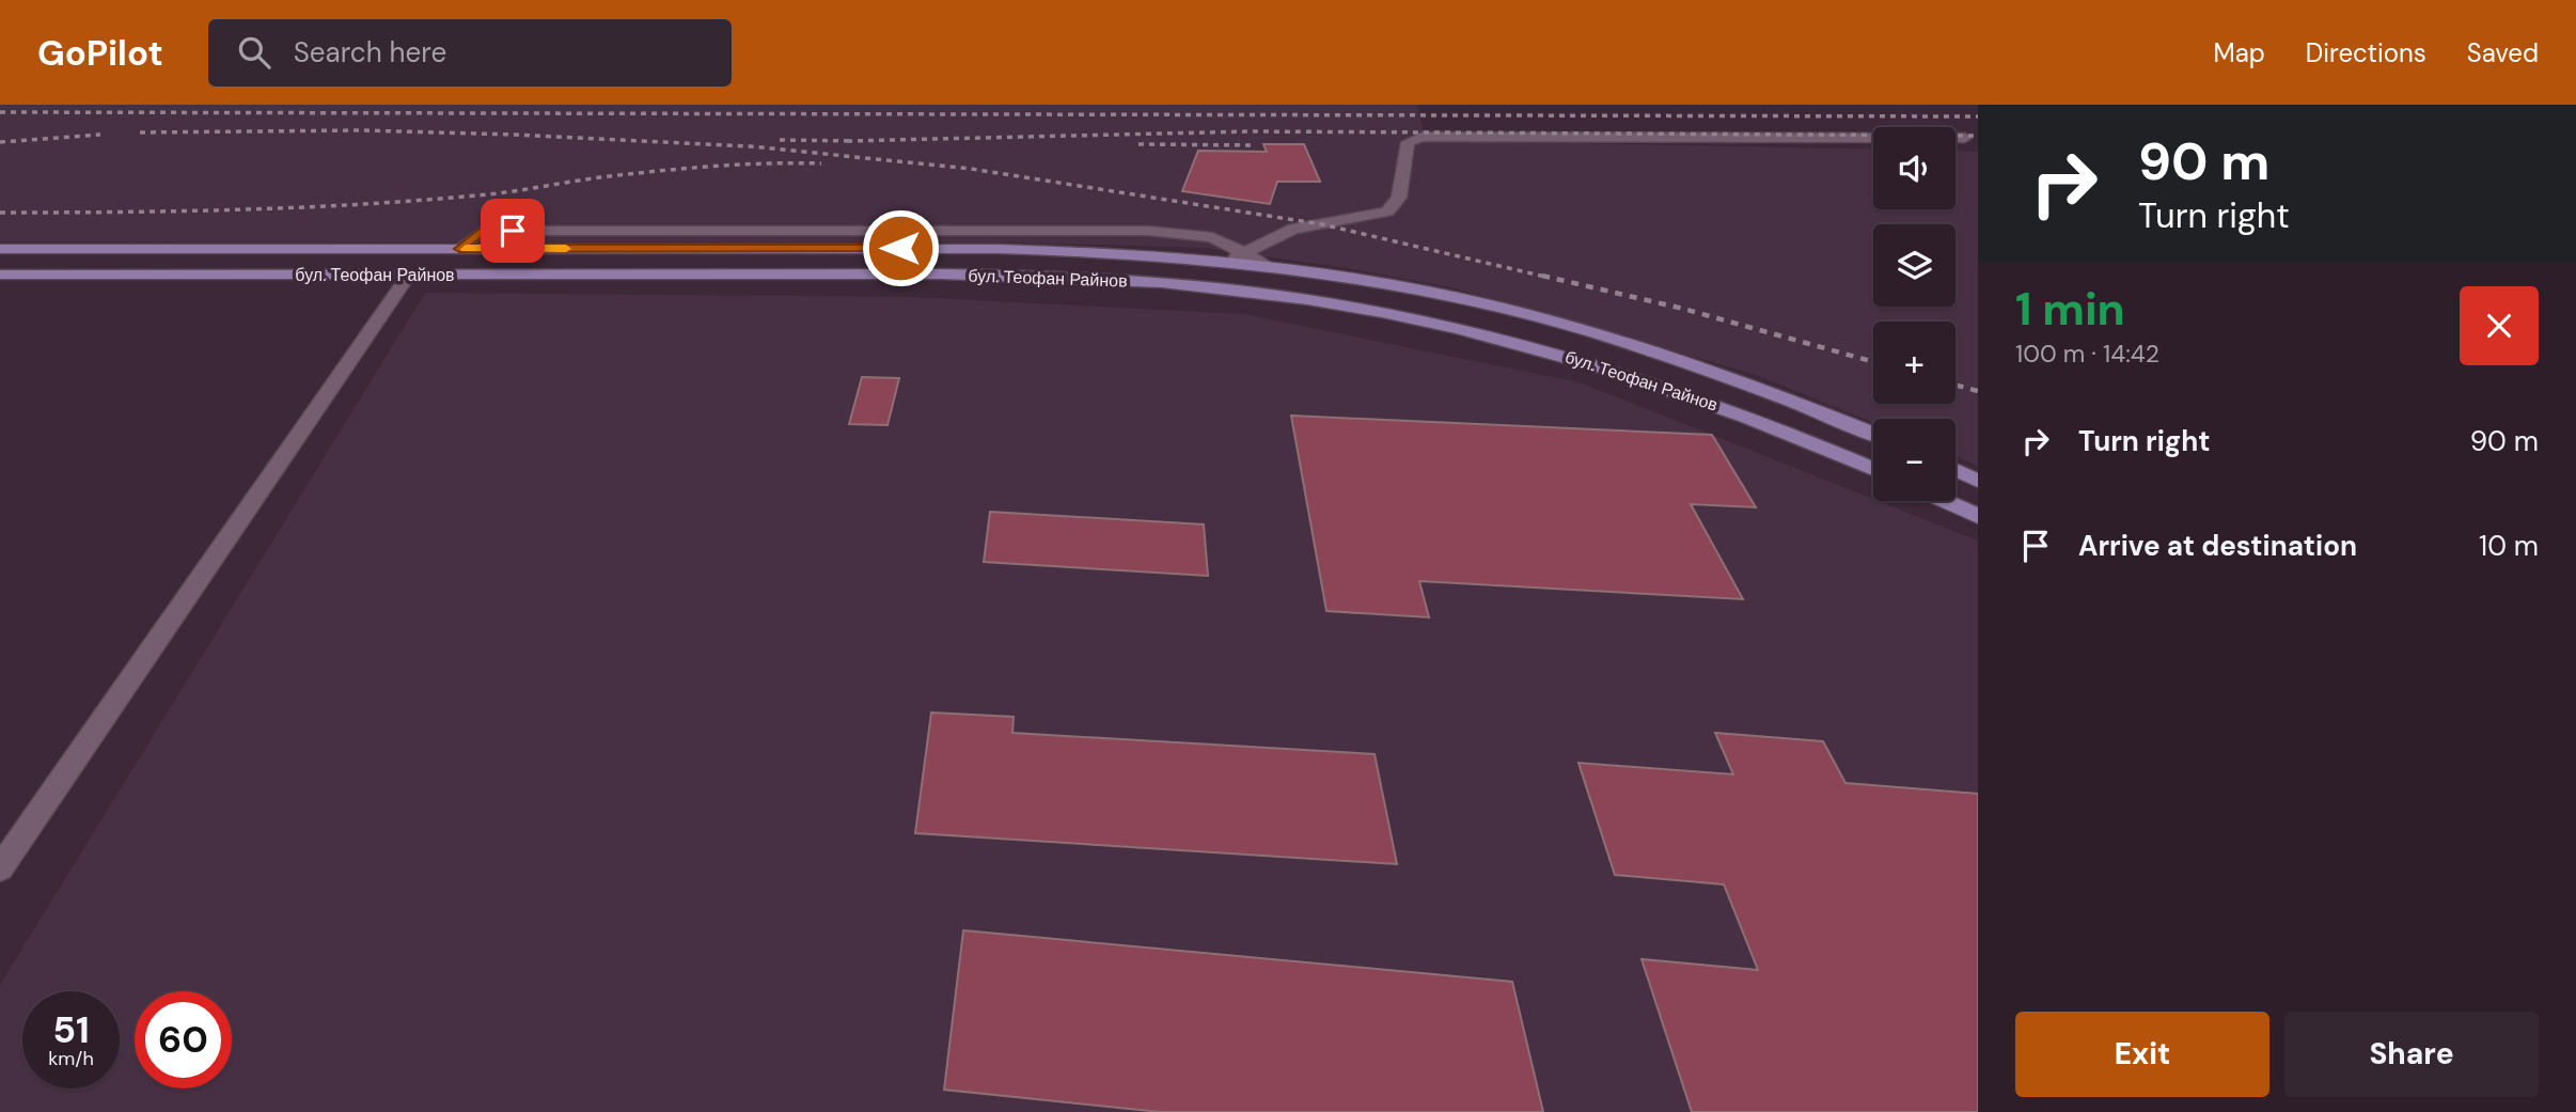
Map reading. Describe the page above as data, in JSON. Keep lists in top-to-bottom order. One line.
{"streets":{"main road":["бул. Теофан Райнов"]},"page":{"header":"GoPilot","search":"Search here","nav":["Map","Directions","Saved"],"turn":["90 m","Turn right"],"map_buttons":["+","−"],"heading":["1 min","100 m · 14:42"],"list":[{"name":"Turn right","value":"90 m"},{"name":"Arrive at destination","value":"10 m"}],"speed":"51 km/h","limit":"60","buttons":["Exit","Share"]}}
